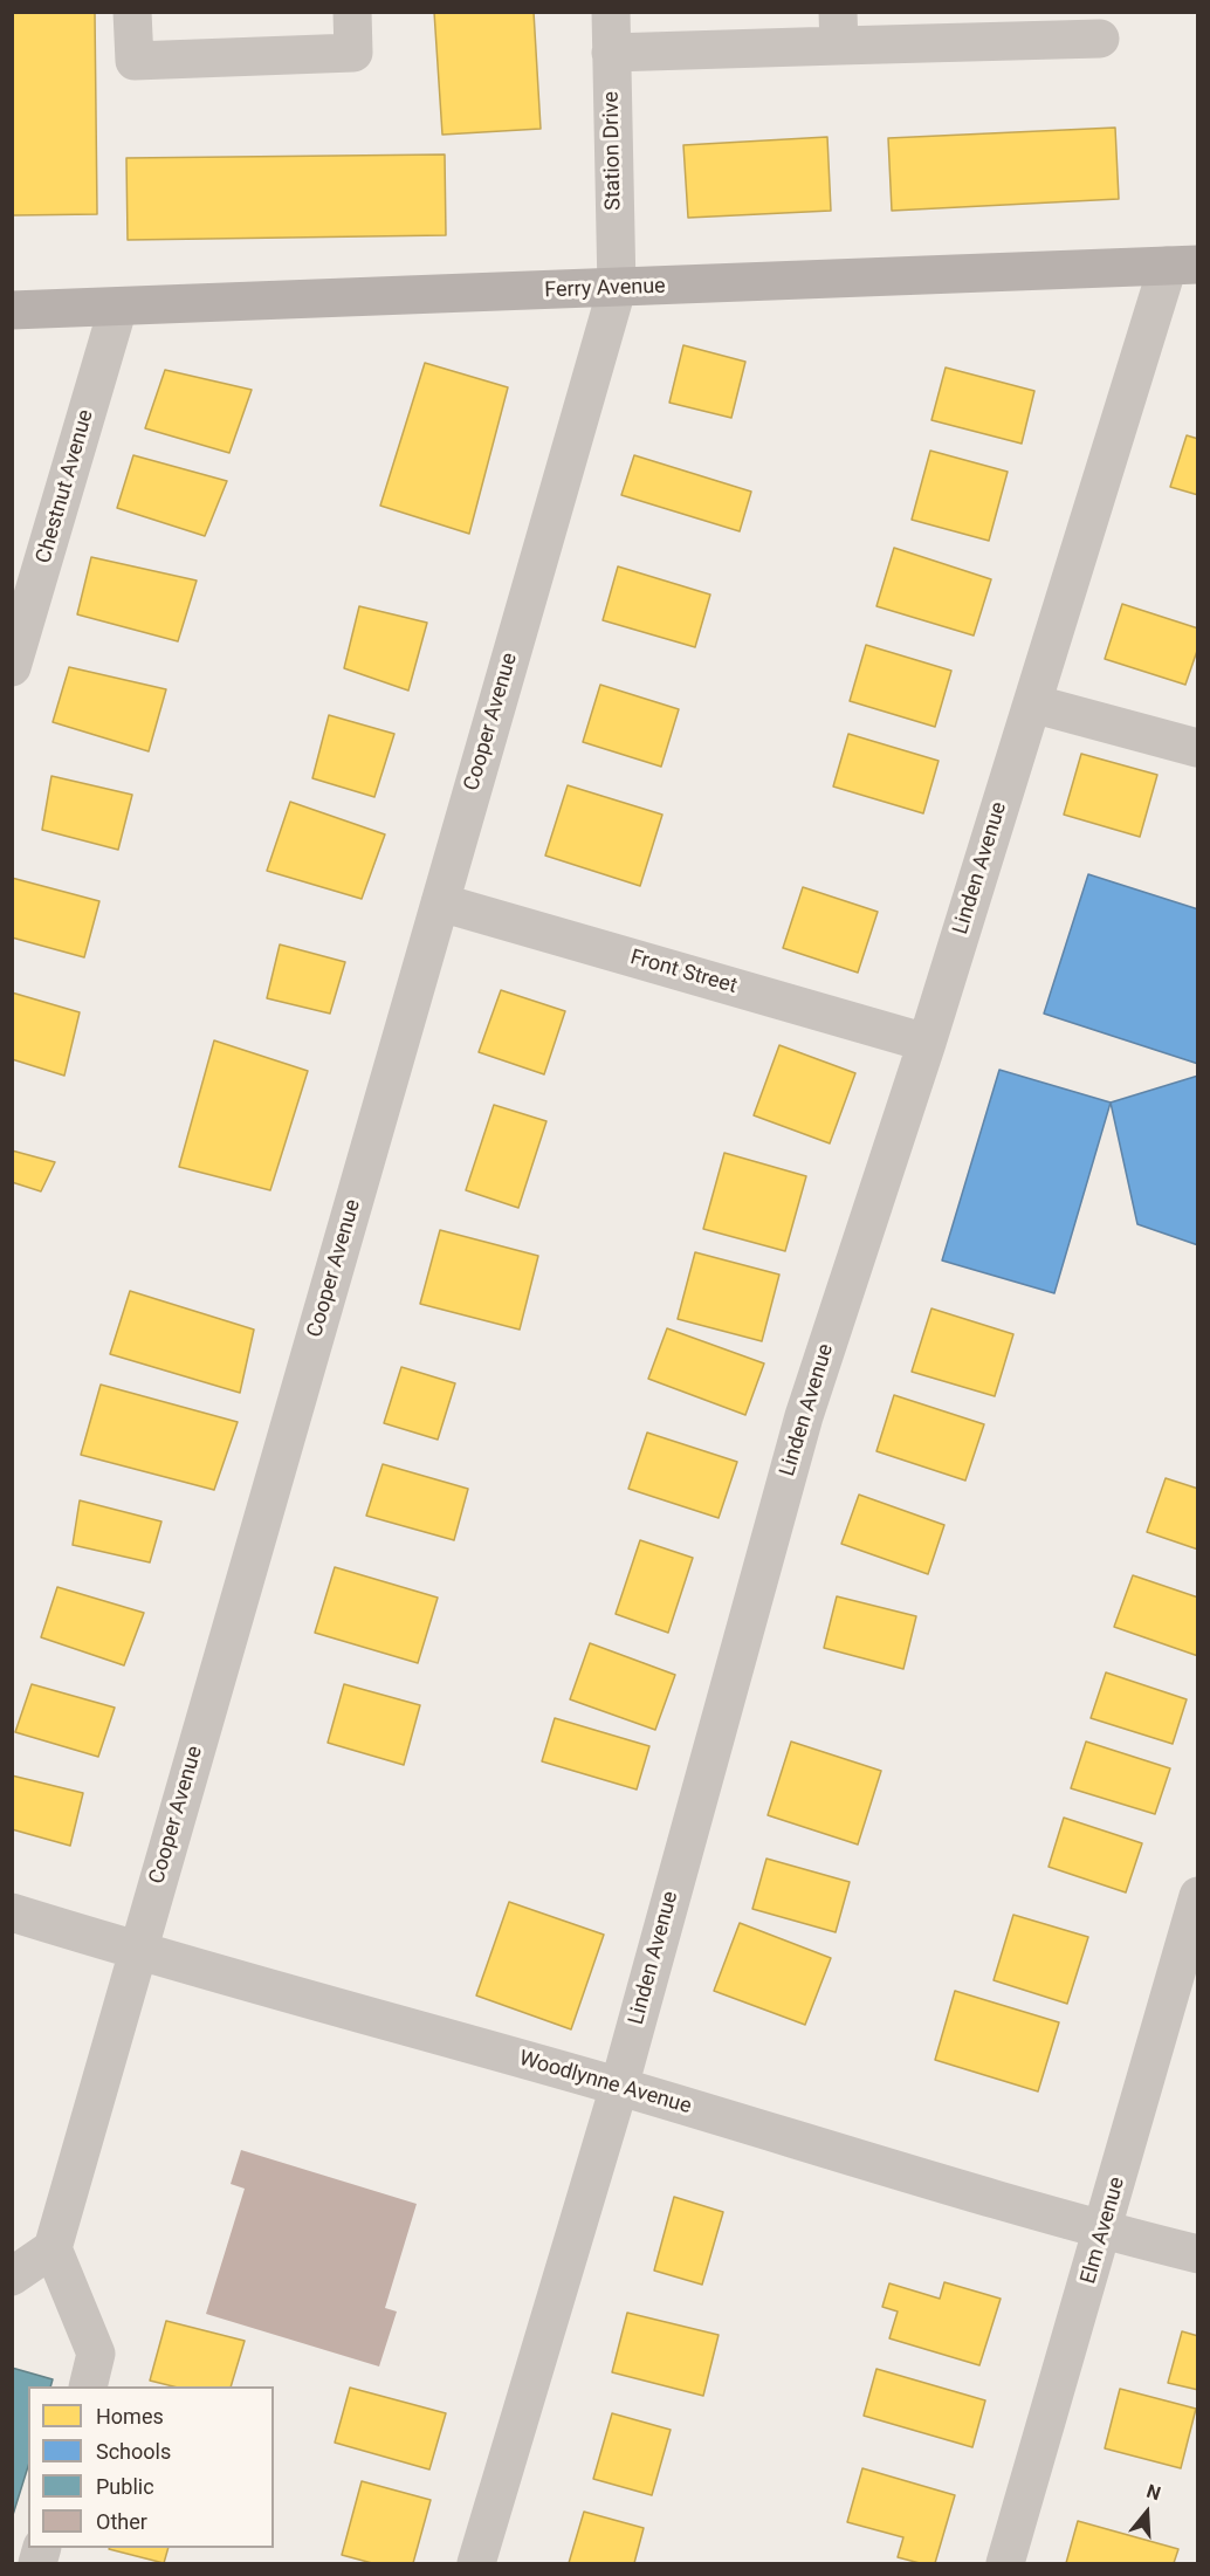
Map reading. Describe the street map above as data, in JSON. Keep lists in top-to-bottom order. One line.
{"streets":{"main road":["Ferry Avenue"],"street":["Station Drive","Chestnut Avenue","Cooper Avenue","Linden Avenue","Front Street","Woodlynne Avenue","Elm Avenue"]},"crossings":[["Station Drive","Ferry Avenue"],["Station Drive","Cooper Avenue"],["Ferry Avenue","Chestnut Avenue"],["Ferry Avenue","Cooper Avenue"],["Ferry Avenue","Linden Avenue"],["Cooper Avenue","Front Street"],["Cooper Avenue","Woodlynne Avenue"],["Linden Avenue","Front Street"],["Linden Avenue","Woodlynne Avenue"],["Woodlynne Avenue","Elm Avenue"]],"legend":["Homes","Schools","Public","Other"],"north":"top"}
